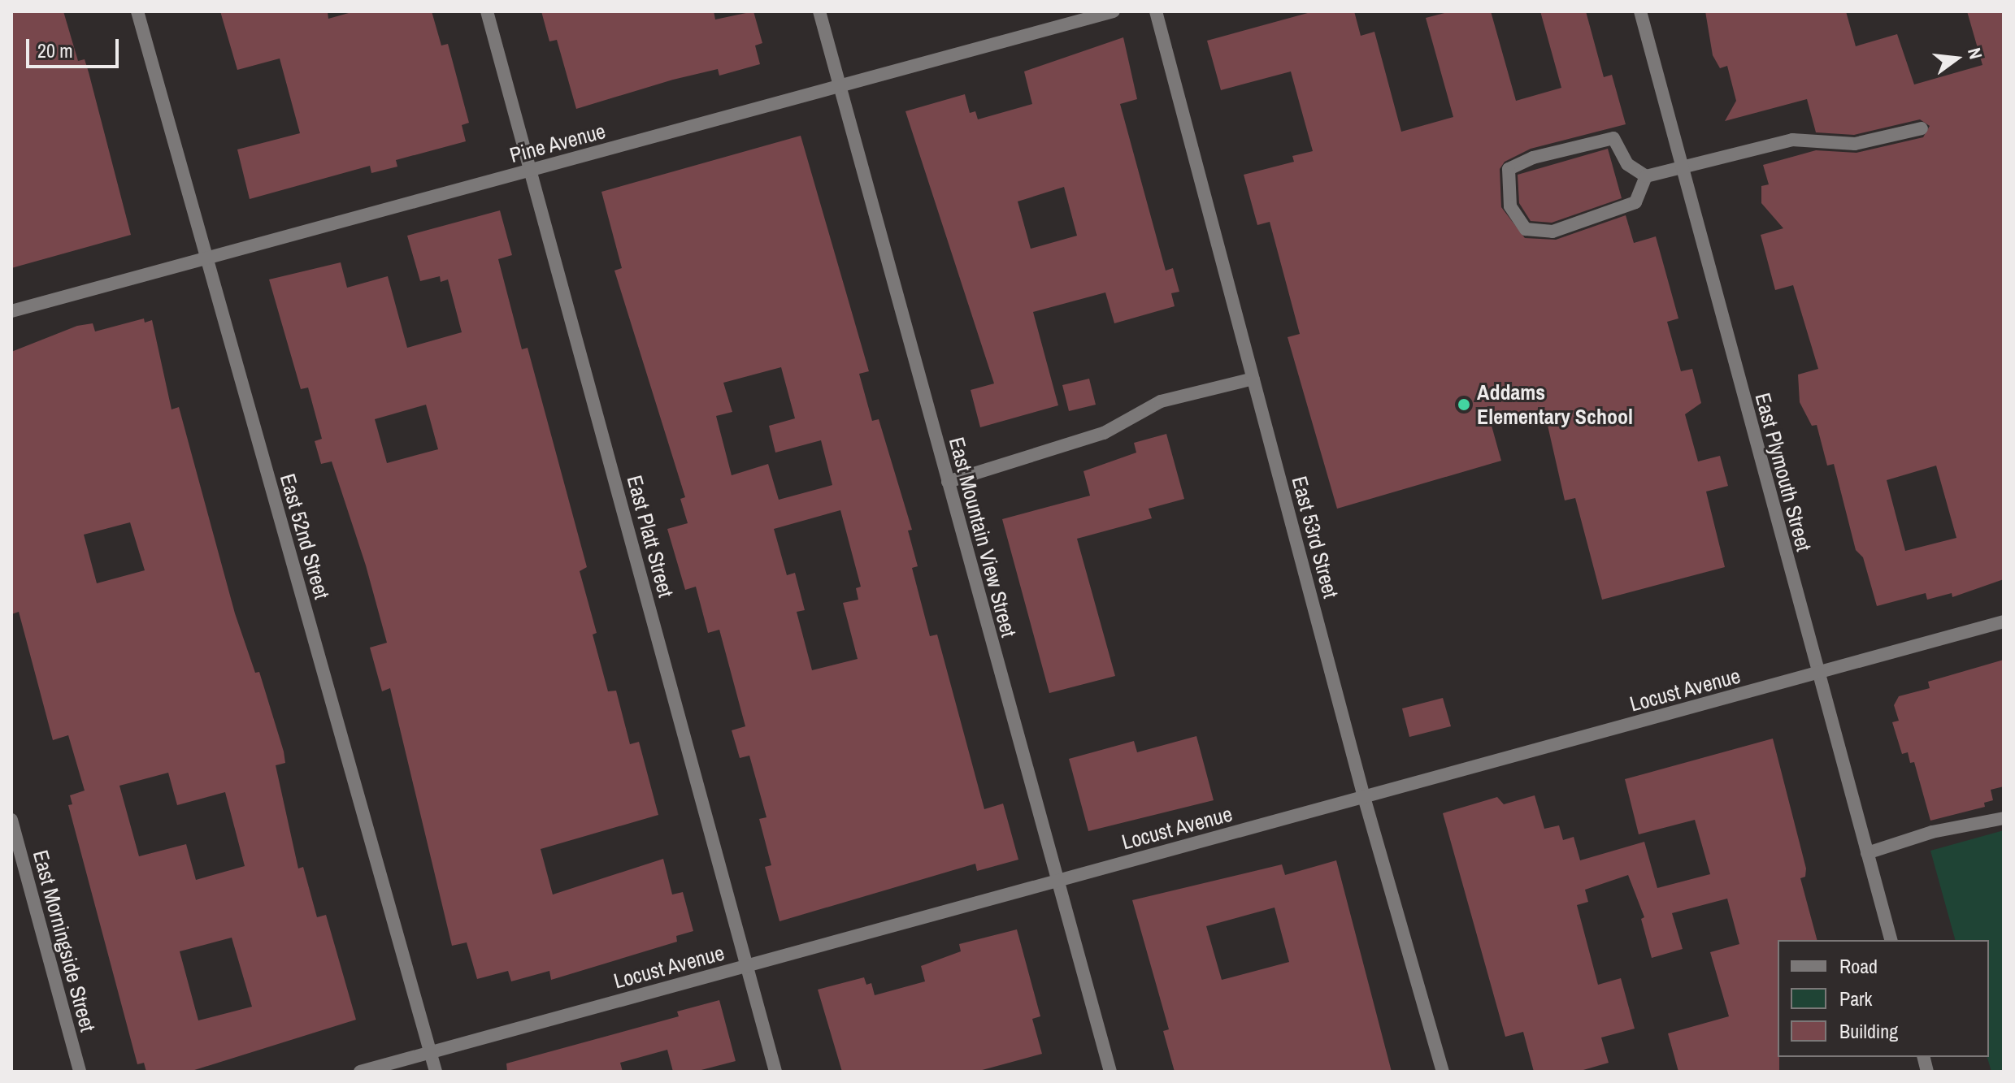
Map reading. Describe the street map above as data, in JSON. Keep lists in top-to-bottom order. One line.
{"streets":{"street":["Pine Avenue","East Plymouth Street","East 52nd Street","East Platt Street","East Mountain View Street","East 53rd Street","Locust Avenue","East Morningside Street"]},"crossings":[["Pine Avenue","East 52nd Street"],["Pine Avenue","East Platt Street"],["Pine Avenue","East Mountain View Street"],["East Plymouth Street","Locust Avenue"],["East 52nd Street","Locust Avenue"],["East Platt Street","Locust Avenue"],["East Mountain View Street","Locust Avenue"],["East 53rd Street","Locust Avenue"]],"places":["Addams Elementary School"],"legend":["Road","Park","Building"],"scale_bar":"20 m","north":"right"}
